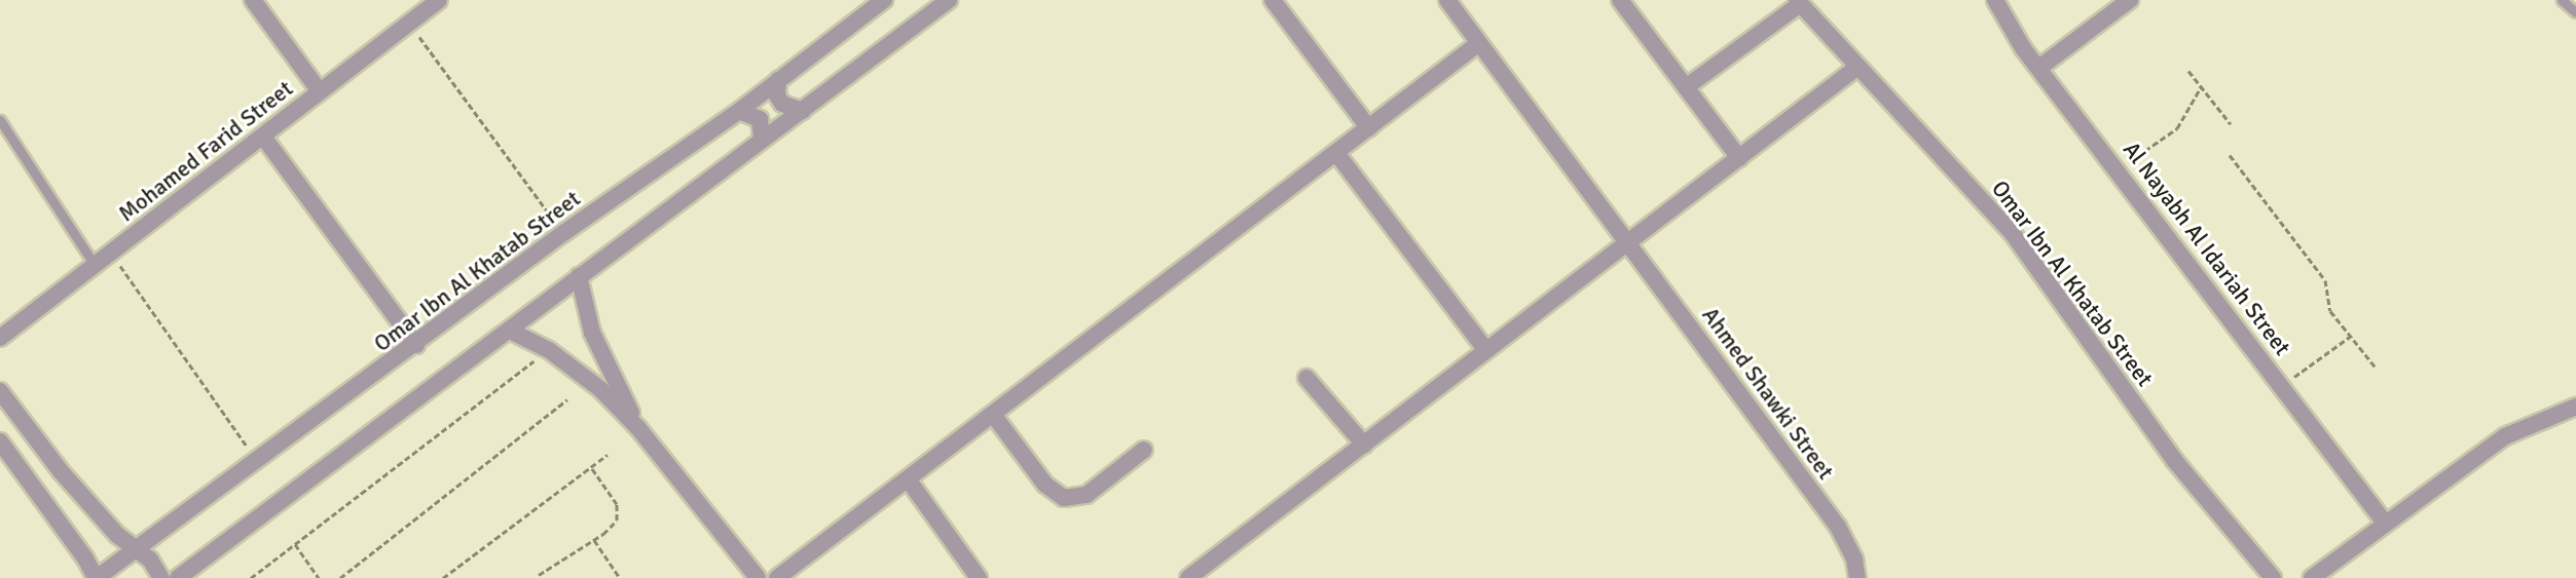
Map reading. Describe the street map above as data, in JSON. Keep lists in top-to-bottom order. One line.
{"streets":{"street":["Mohamed Farid Street","Al Nayabh Al Idariah Street","Omar Ibn Al Khatab Street","Ahmed Shawki Street"]}}
